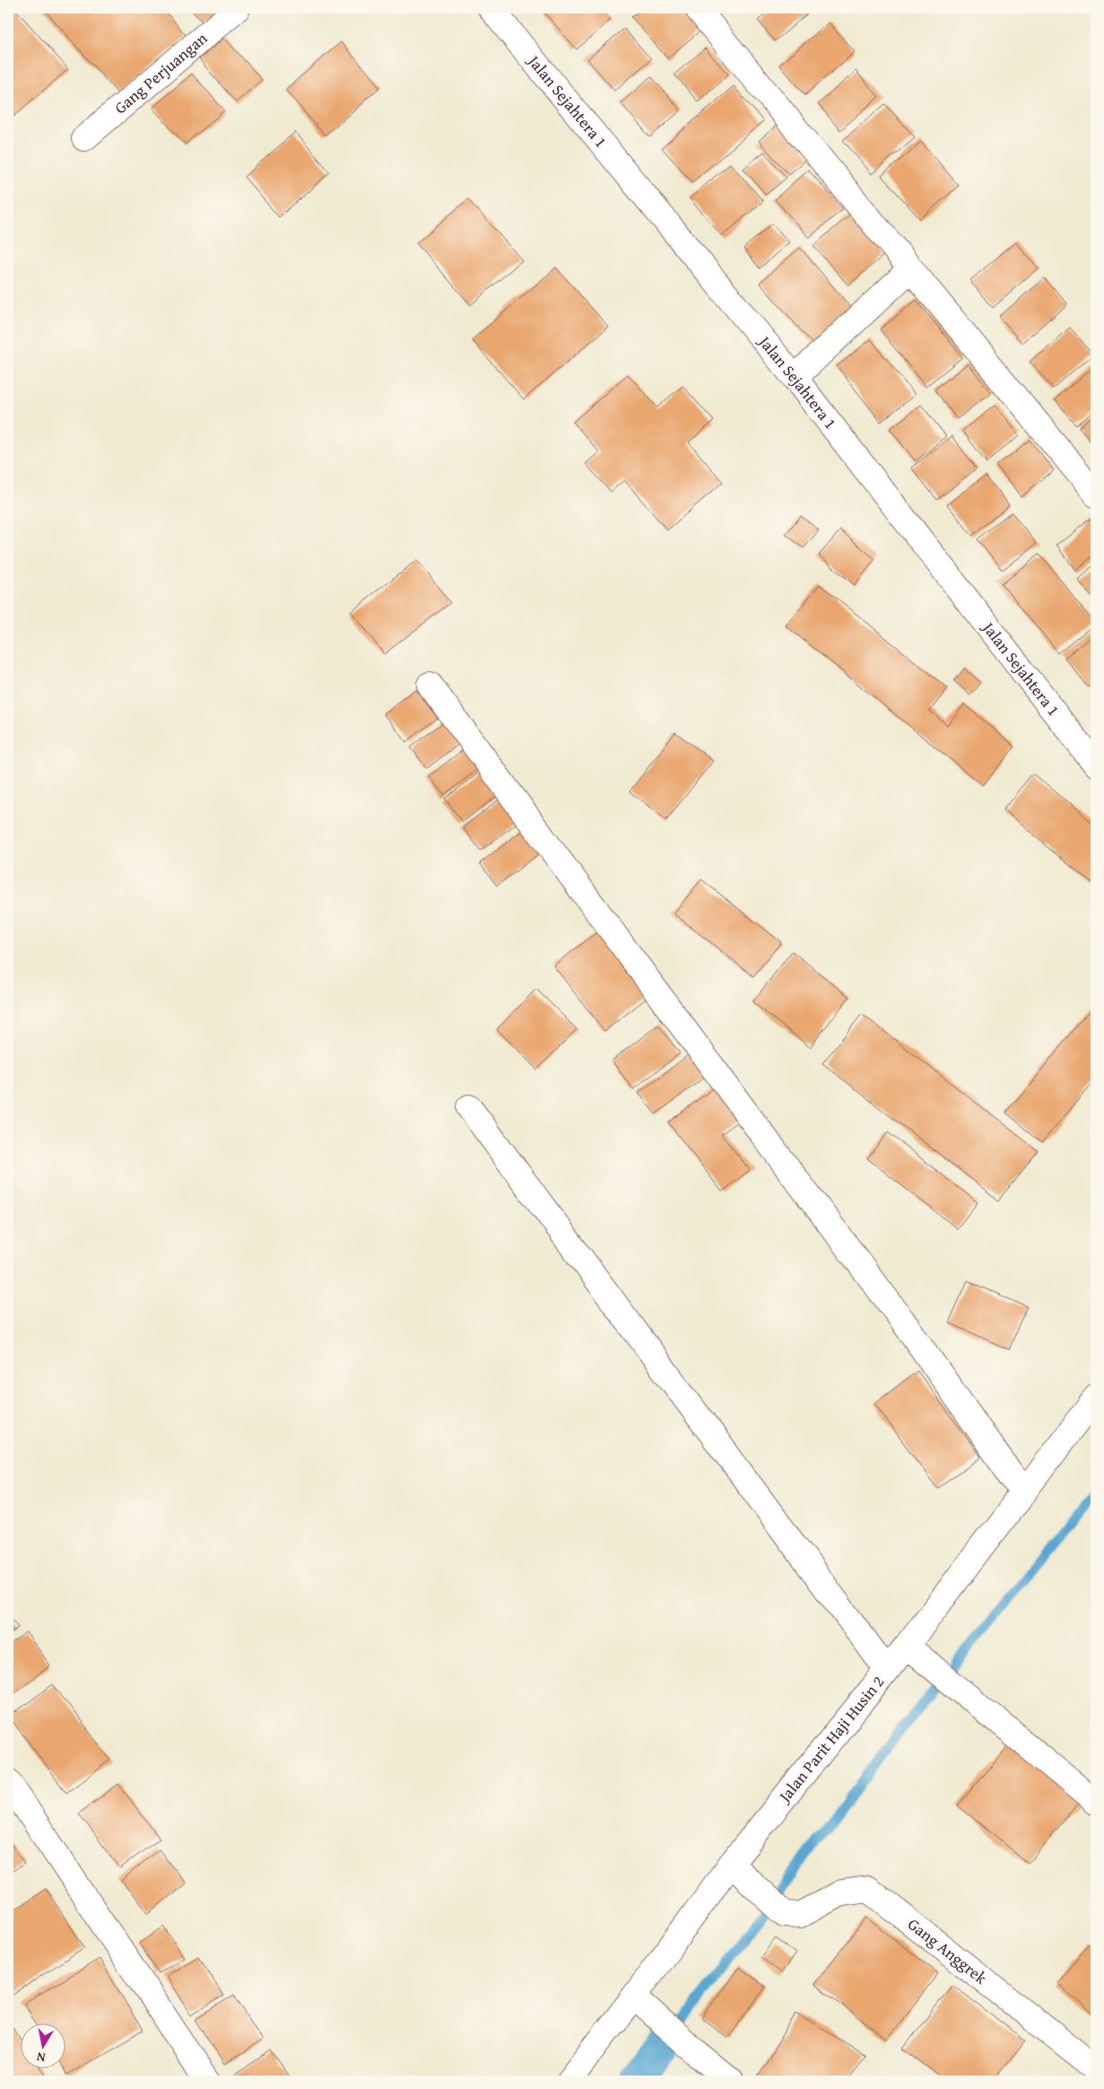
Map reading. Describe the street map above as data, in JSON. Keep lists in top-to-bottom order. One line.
{"streets":{"street":["Gang Perjuangan","Jalan Sejahtera 1","Jalan Parit Haji Husin 2","Gang Anggrek"]},"crossings":[["Jalan Parit Haji Husin 2","Gang Anggrek"]],"north":"bottom"}
